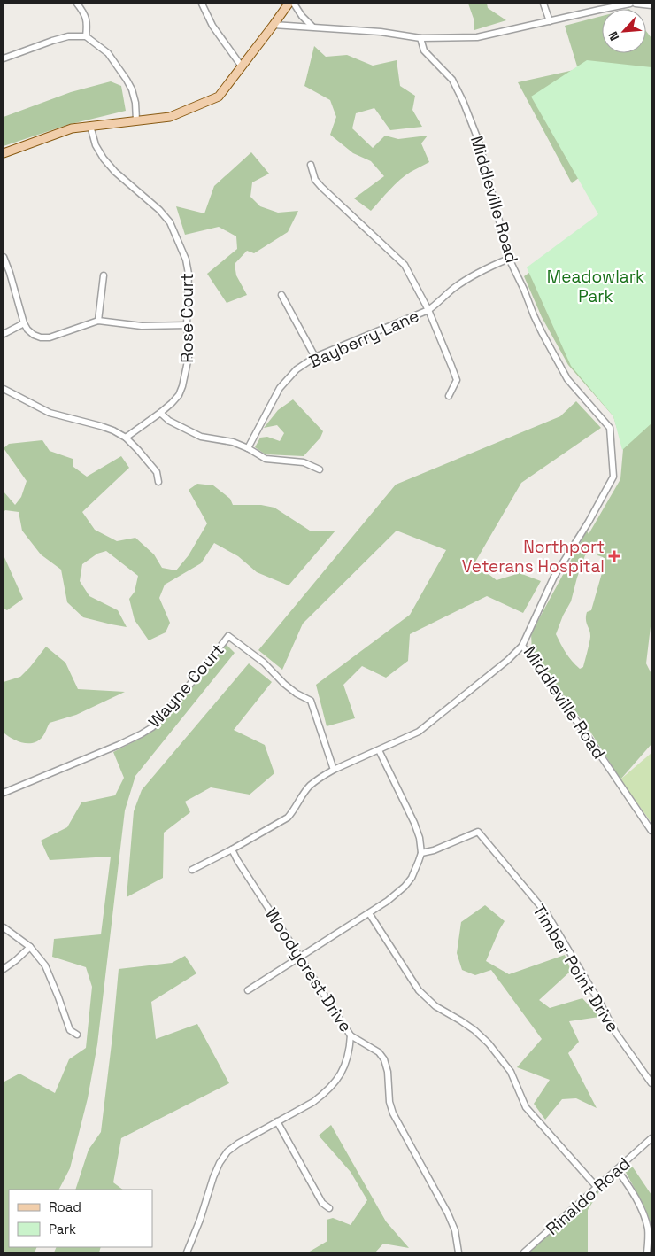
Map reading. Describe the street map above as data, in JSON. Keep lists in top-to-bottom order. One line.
{"streets":{"street":["Middleville Road","Rose Court","Bayberry Lane","Wayne Court","Timber Point Drive","Woodycrest Drive","Rinaldo Road"]},"crossings":[["Middleville Road","Bayberry Lane"]],"parks":["Meadowlark Park"],"places":{"health":["Northport Veterans Hospital"]},"legend":["Road","Park"],"north":"bottom left"}
